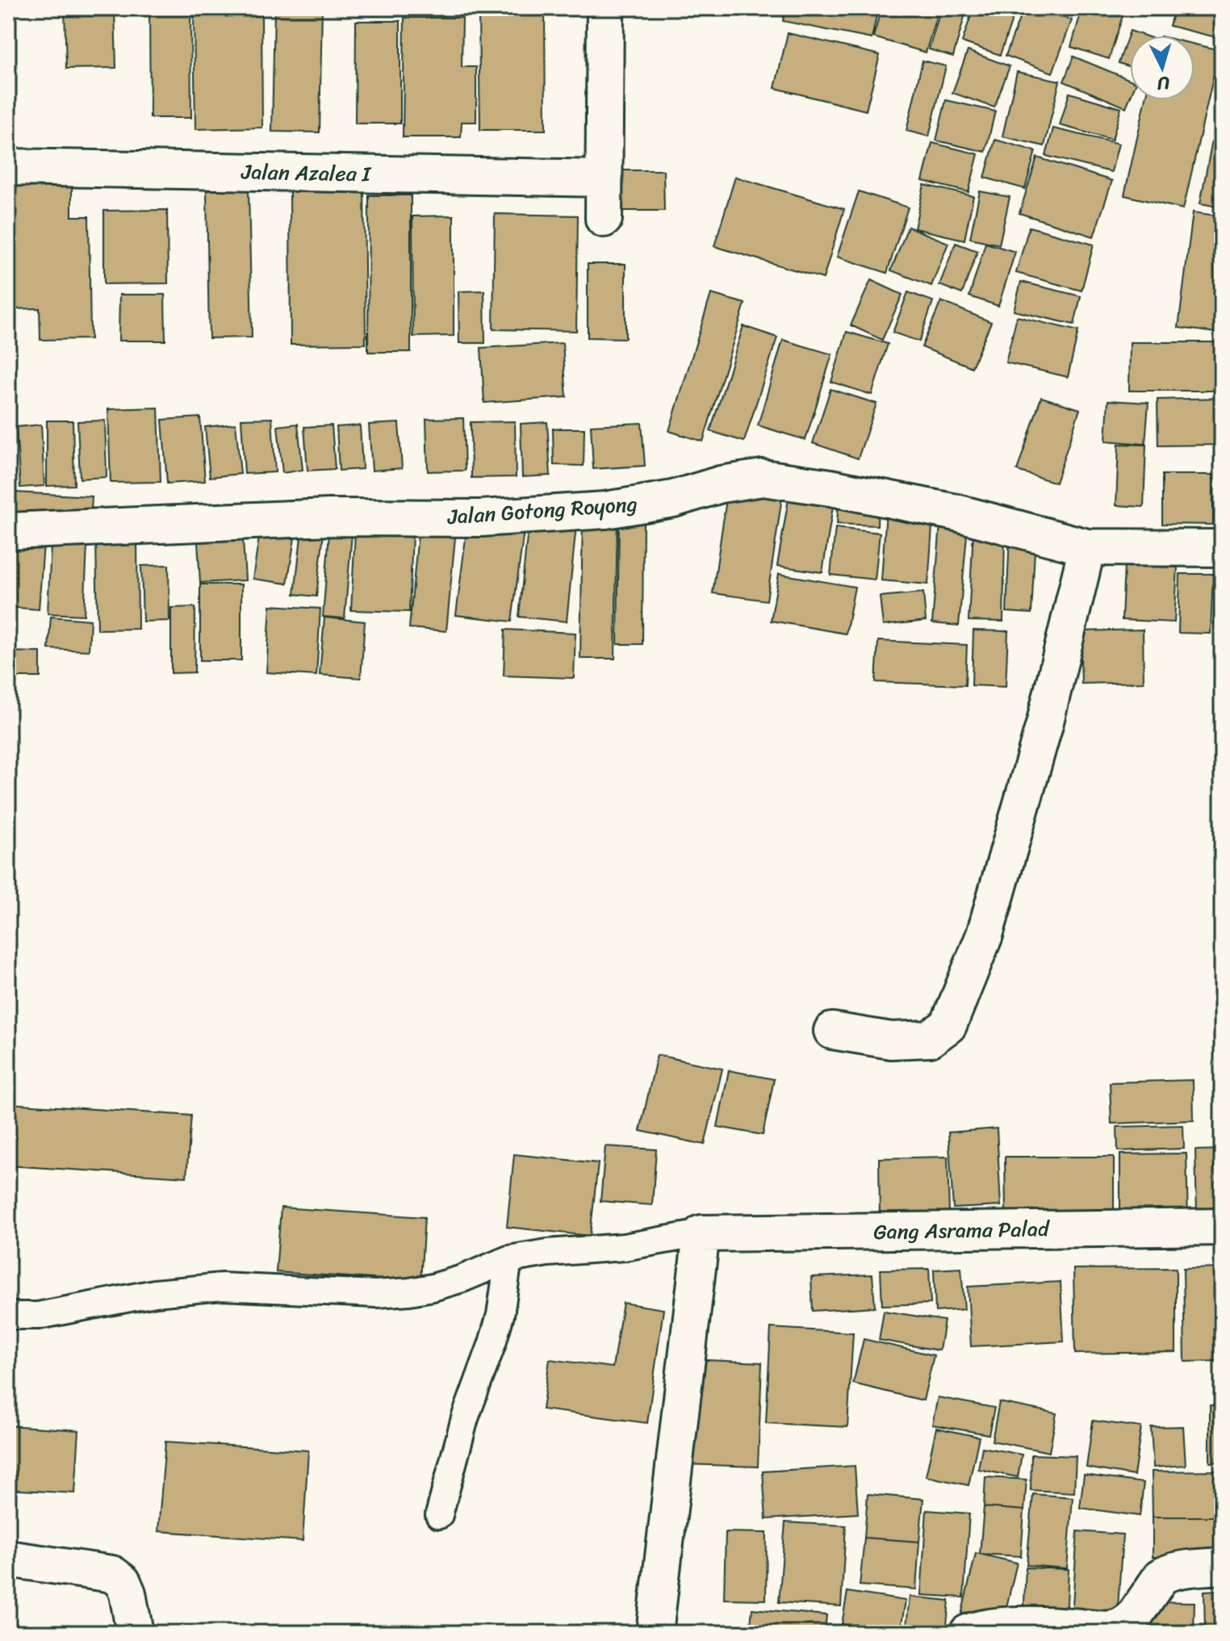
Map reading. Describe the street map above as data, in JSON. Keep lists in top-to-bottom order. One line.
{"streets":{"street":["Jalan Azalea I","Jalan Gotong Royong","Gang Asrama Palad"]},"north":"bottom"}
